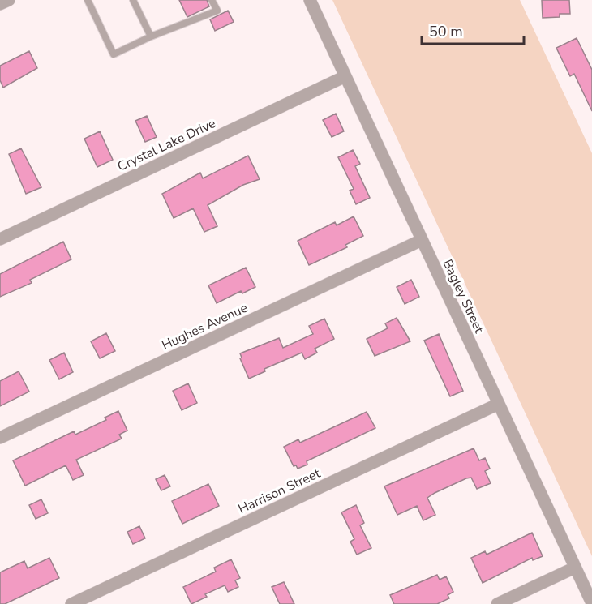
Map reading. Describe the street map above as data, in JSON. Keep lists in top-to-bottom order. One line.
{"streets":{"street":["Crystal Lake Drive","Bagley Street","Hughes Avenue","Harrison Street"]},"crossings":[["Crystal Lake Drive","Bagley Street"],["Bagley Street","Hughes Avenue"],["Bagley Street","Harrison Street"]],"scale_bar":"50 m"}
